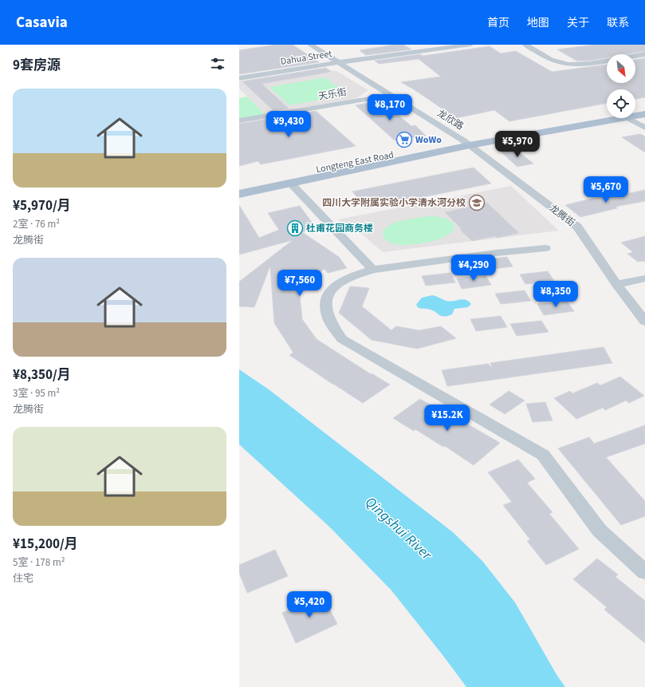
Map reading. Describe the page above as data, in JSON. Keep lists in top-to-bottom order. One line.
{"streets":{"main road":["Longteng East Road"],"street":["Dahua Street","天乐街","龙欣路","龙腾街"]},"crossings":[["Dahua Street","龙欣路"],["天乐街","龙欣路"],["龙欣路","Longteng East Road"],["龙欣路","龙腾街"],["Longteng East Road","龙腾街"]],"water":["Qingshui River"],"places":{"supermarket":["WoWo"],"school or university":["四川大学附属实验小学清水河分校"],"building":["杜甫花园商务楼"]},"north":"bottom right","page":{"header":"Casavia","nav":["首页","地图","关于","联系"],"heading":"9套房源","list":[{"name":"¥5,970/月","note":"2室 · 76 m² · 龙腾街"},{"name":"¥8,350/月","note":"3室 · 95 m² · 龙腾街"},{"name":"¥15,200/月","note":"5室 · 178 m² · 住宅"}],"price":["¥8,170","¥9,430","¥5,970","¥5,670","¥4,290","¥7,560","¥8,350","¥15.2K","¥5,420"]}}
